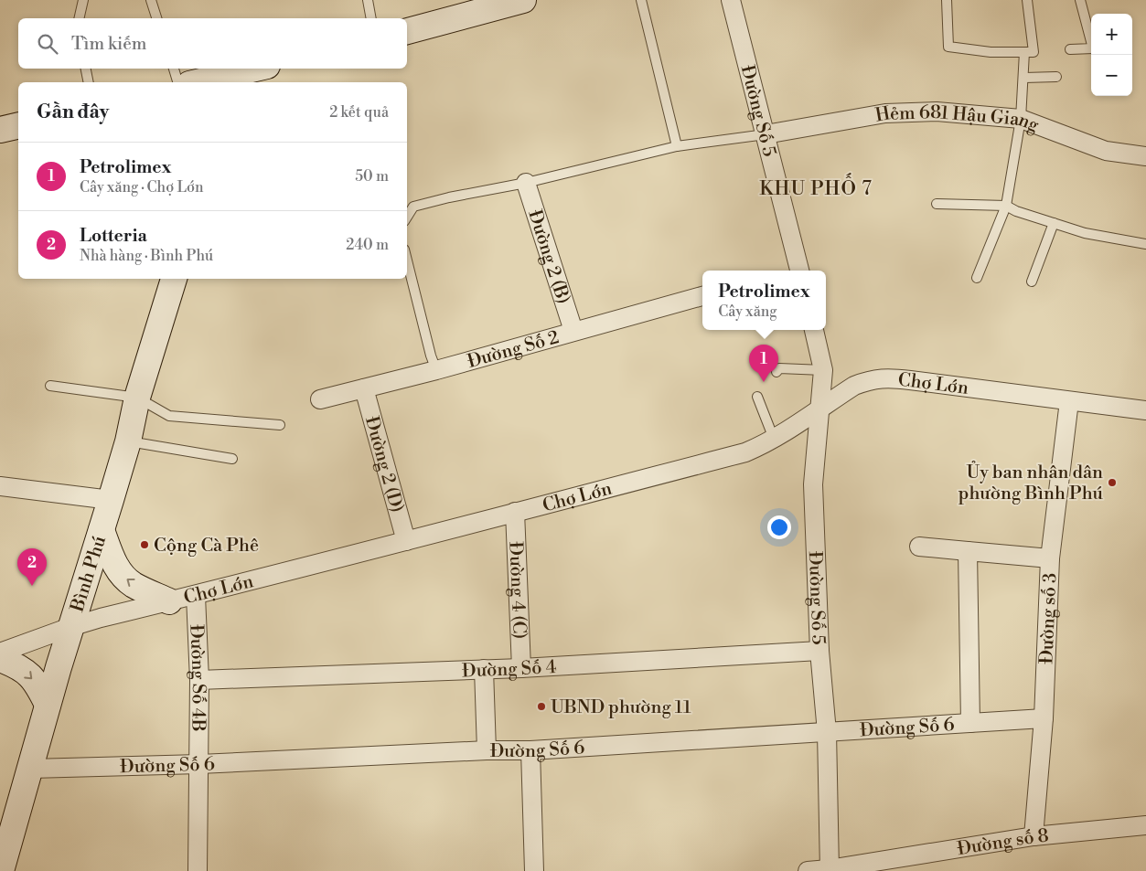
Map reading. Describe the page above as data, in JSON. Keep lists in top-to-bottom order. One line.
{"streets":{"street":["Đường Số 5","Hẻm 681 Hậu Giang","Đường 2 (B)","Đường Số 2","Chợ Lớn","Đường 2 (D)","Bình Phú","Đường 4 (C)","Đường số 3","Đường Số 4","Đường Số 4B","Đường Số 6","Đường số 8"]},"crossings":[["Đường Số 5","Hẻm 681 Hậu Giang"],["Đường Số 5","Chợ Lớn"],["Đường Số 5","Đường Số 4"],["Đường Số 5","Đường Số 6"],["Đường Số 5","Đường số 8"],["Đường 2 (B)","Đường Số 2"],["Đường Số 2","Đường 2 (D)"],["Chợ Lớn","Đường 2 (D)"],["Chợ Lớn","Bình Phú"],["Chợ Lớn","Đường 4 (C)"],["Chợ Lớn","Đường số 3"],["Chợ Lớn","Đường Số 4B"],["Bình Phú","Đường Số 6"],["Đường 4 (C)","Đường Số 4"],["Đường số 3","Đường Số 6"],["Đường số 3","Đường số 8"],["Đường Số 4","Đường Số 4B"],["Đường Số 4B","Đường Số 6"]],"districts":["KHU PHỐ 7"],"places":["Ủy ban nhân dân phường Bình Phú","Cộng Cà Phê","UBND phường 11"],"page":{"map_buttons":["+","−"],"search":"Tìm kiếm","heading":["Gần đây","2 kết quả"],"list":[{"mark":"1","name":"Petrolimex","note":"Cây xăng · Chợ Lớn","value":"50 m"},{"mark":"2","name":"Lotteria","note":"Nhà hàng · Bình Phú","value":"240 m"}],"popup":["Petrolimex","Cây xăng"],"pins":["1","2"]}}
